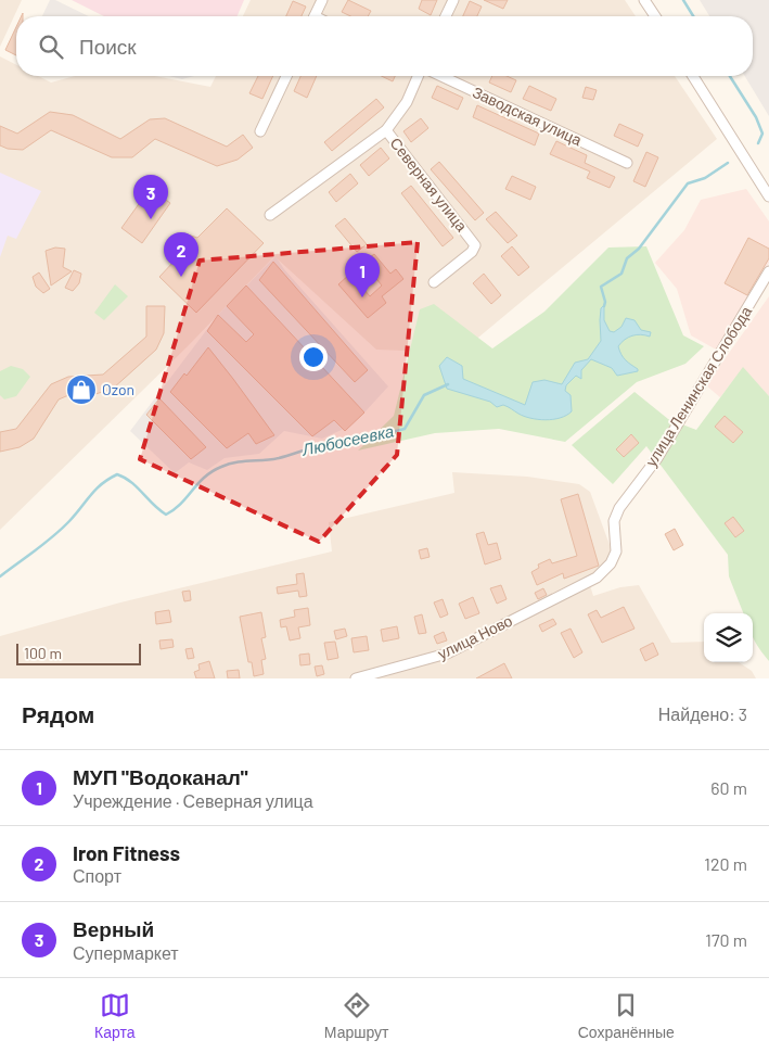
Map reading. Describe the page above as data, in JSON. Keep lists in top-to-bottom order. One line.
{"streets":{"street":["Заводская улица","Северная улица","улица Ленинская Слобода","улица Ново"]},"crossings":[["улица Ленинская Слобода","улица Ново"]],"water":["Любосеевка"],"places":{"shop":["Ozon"]},"scale_bar":"100 m","page":{"search":"Поиск","pins":["3","2","1"],"scale":"100 m","heading":["Рядом","Найдено: 3"],"list":[{"mark":"1","name":"МУП \"Водоканал\"","note":"Учреждение · Северная улица","value":"60 m"},{"mark":"2","name":"Iron Fitness","note":"Спорт","value":"120 m"},{"mark":"3","name":"Верный","note":"Супермаркет","value":"170 m"}],"nav":["Карта","Маршрут","Сохранённые"]}}
